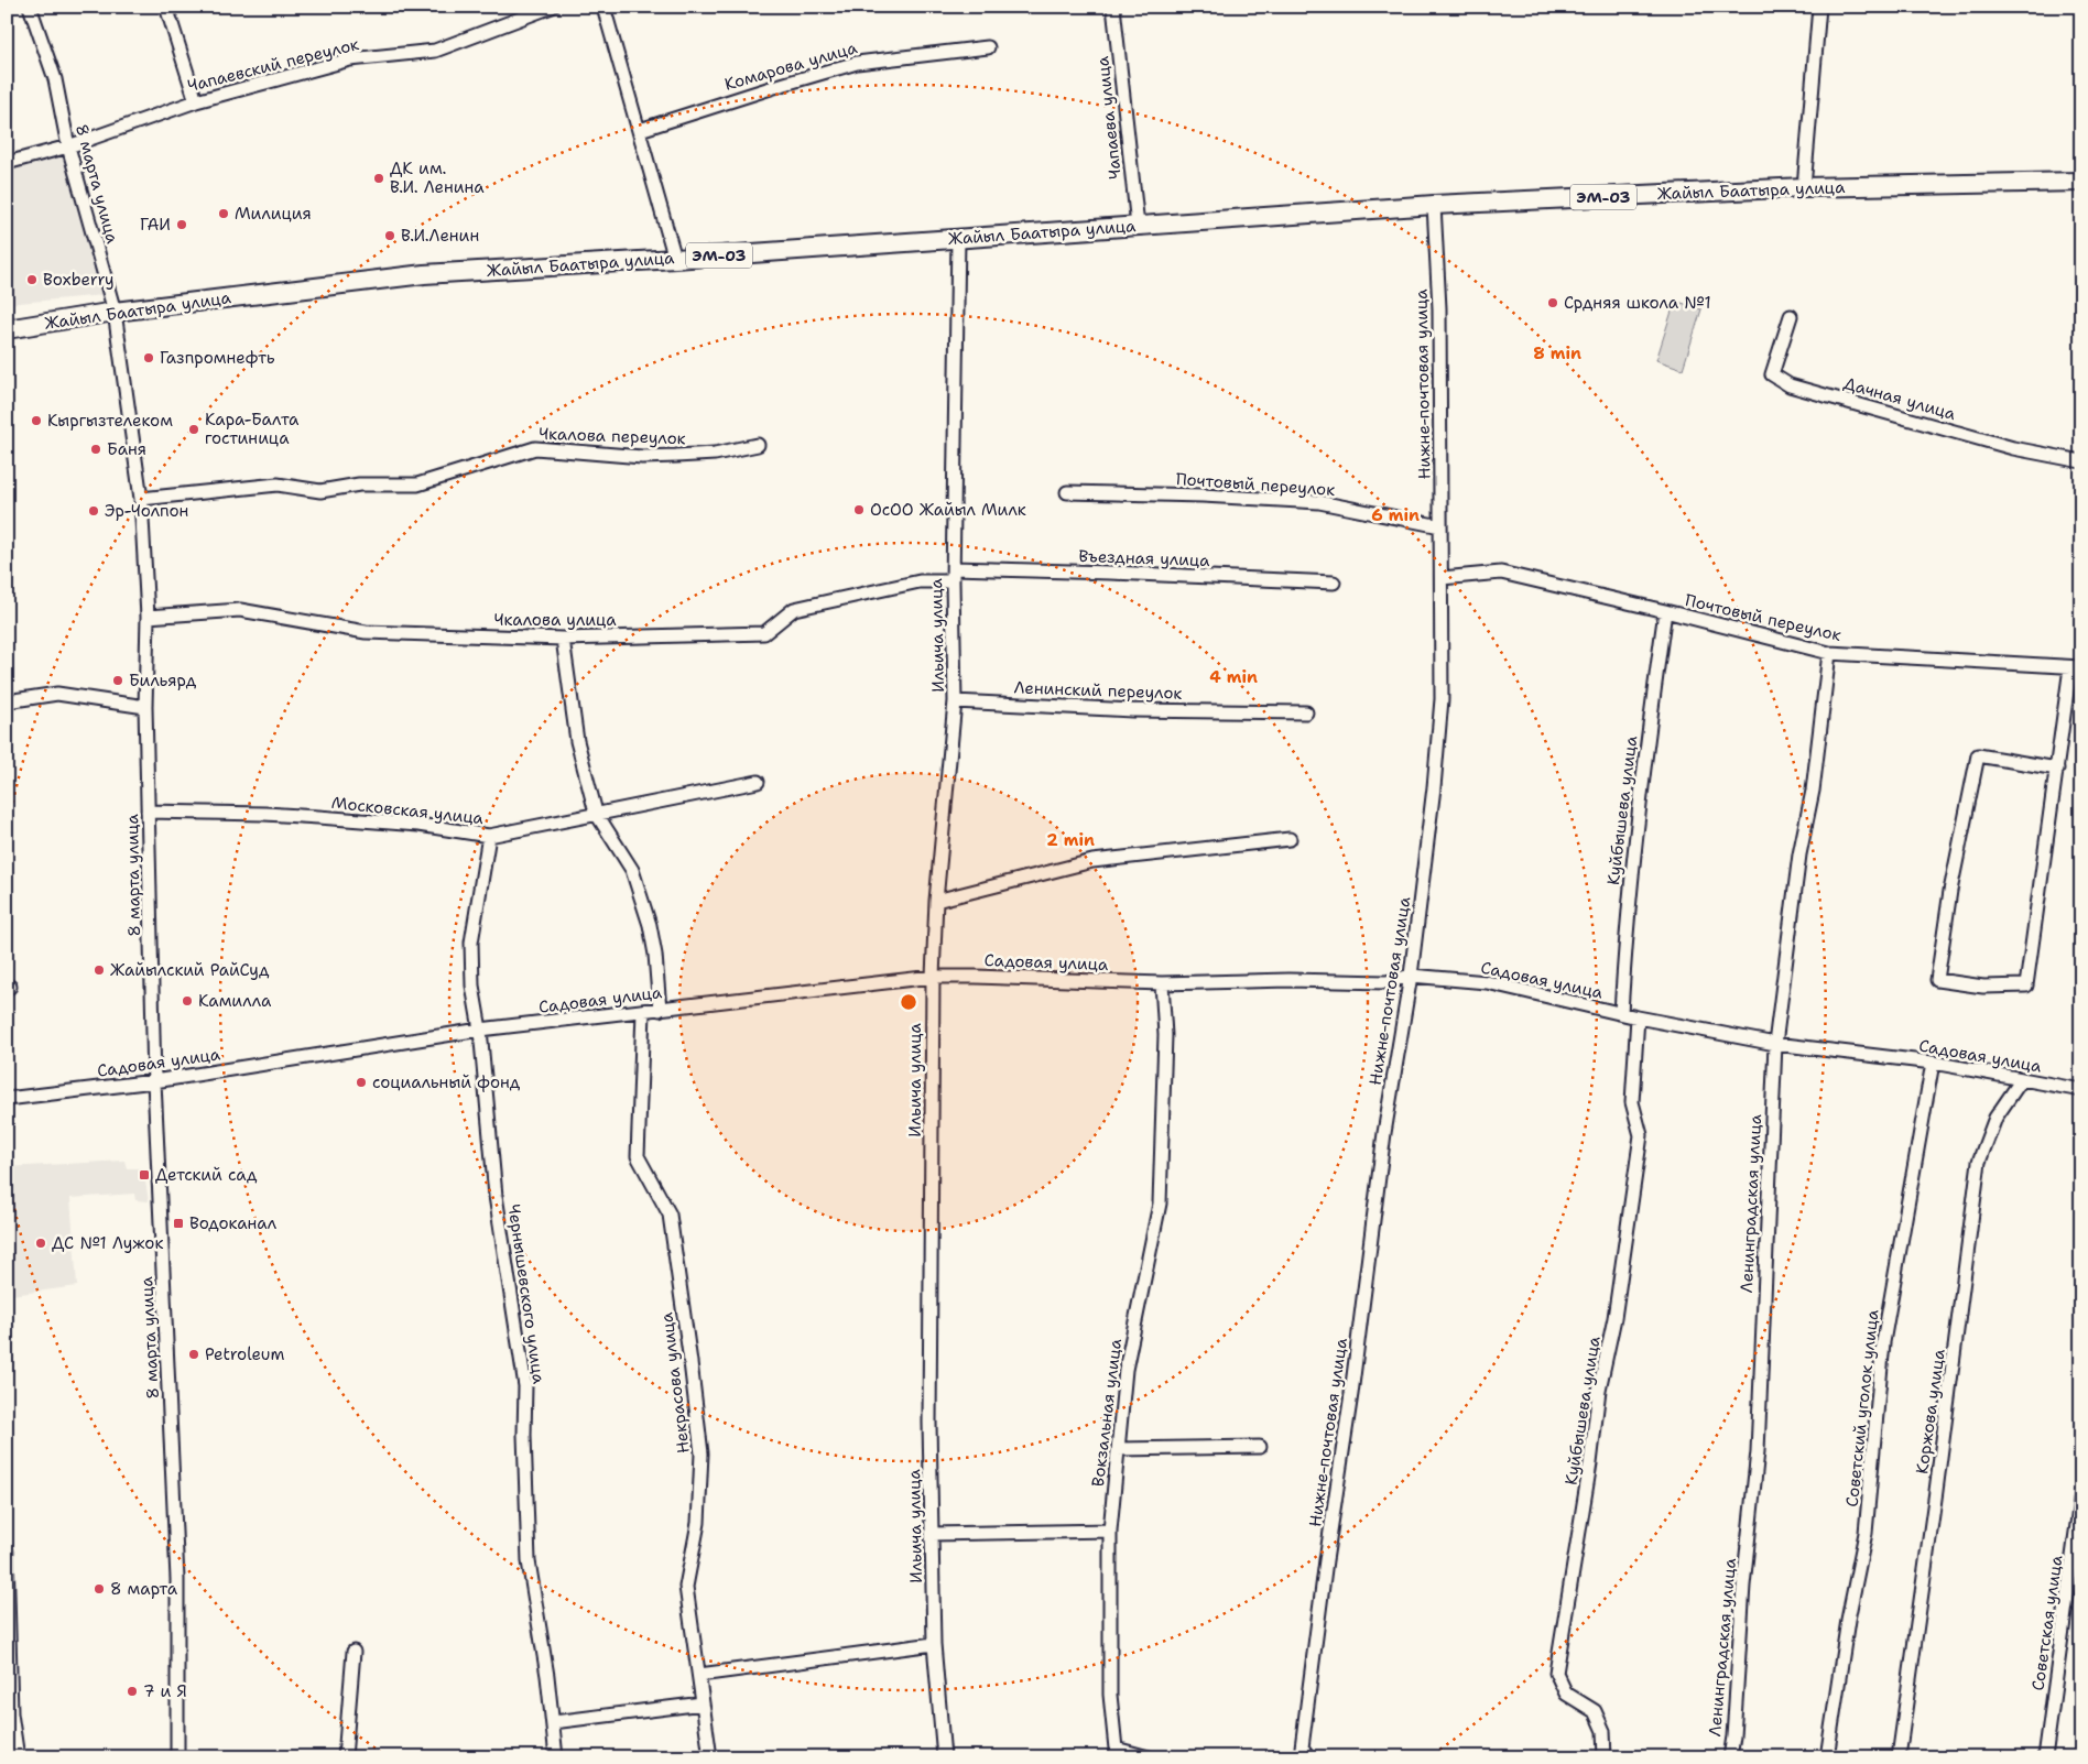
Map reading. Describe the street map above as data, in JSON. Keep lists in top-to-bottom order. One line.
{"streets":{"highway":["Жайыл Баатыра улица","ЭМ-03"],"street":["Чапаевский переулок","Комарова улица","Чапаева улица","8 марта улица","Нижне-почтовая улица","Дачная улица","Чкалова переулок","Почтовый переулок","Въездная улица","Чкалова улица","Ильича улица","Ленинский переулок","Московская улица","Куйбышева улица","Садовая улица","Ленинградская улица","Чернышевского улица","Некрасова улица","Советский уголок улица","Коржова улица","Вокзальная улица","Советская улица"]},"crossings":[["Чапаевский переулок","8 марта улица"],["Чапаева улица","Жайыл Баатыра улица"],["8 марта улица","Жайыл Баатыра улица"],["8 марта улица","Чкалова переулок"],["8 марта улица","Чкалова улица"],["8 марта улица","Московская улица"],["8 марта улица","Садовая улица"],["Жайыл Баатыра улица","Нижне-почтовая улица"],["Жайыл Баатыра улица","Ильича улица"],["Нижне-почтовая улица","Почтовый переулок"],["Нижне-почтовая улица","Садовая улица"],["Почтовый переулок","Куйбышева улица"],["Почтовый переулок","Ленинградская улица"],["Въездная улица","Ильича улица"],["Чкалова улица","Ильича улица"],["Ильича улица","Ленинский переулок"],["Ильича улица","Садовая улица"],["Московская улица","Чернышевского улица"],["Куйбышева улица","Садовая улица"],["Садовая улица","Ленинградская улица"],["Садовая улица","Чернышевского улица"],["Садовая улица","Некрасова улица"],["Садовая улица","Советский уголок улица"],["Садовая улица","Коржова улица"],["Садовая улица","Вокзальная улица"]],"places":{"other":["ДК им. В.И. Ленина","Милиция","ГАИ","В.И.Ленин","Boxberry","Срдняя школа №1","Газпромнефть","Кыргызтелеком","Кара-Балта гостиница","Баня","ОсОО Жайыл Милк","Эр-Чолпон","Бильярд","Жайылский РайСуд","Камилла","социальный фонд","ДС №1 Лужок","Petroleum","8 марта","7 и Я"],"transit":["Детский сад","Водоканал"]},"rings":["8 min","6 min","4 min","2 min"]}
